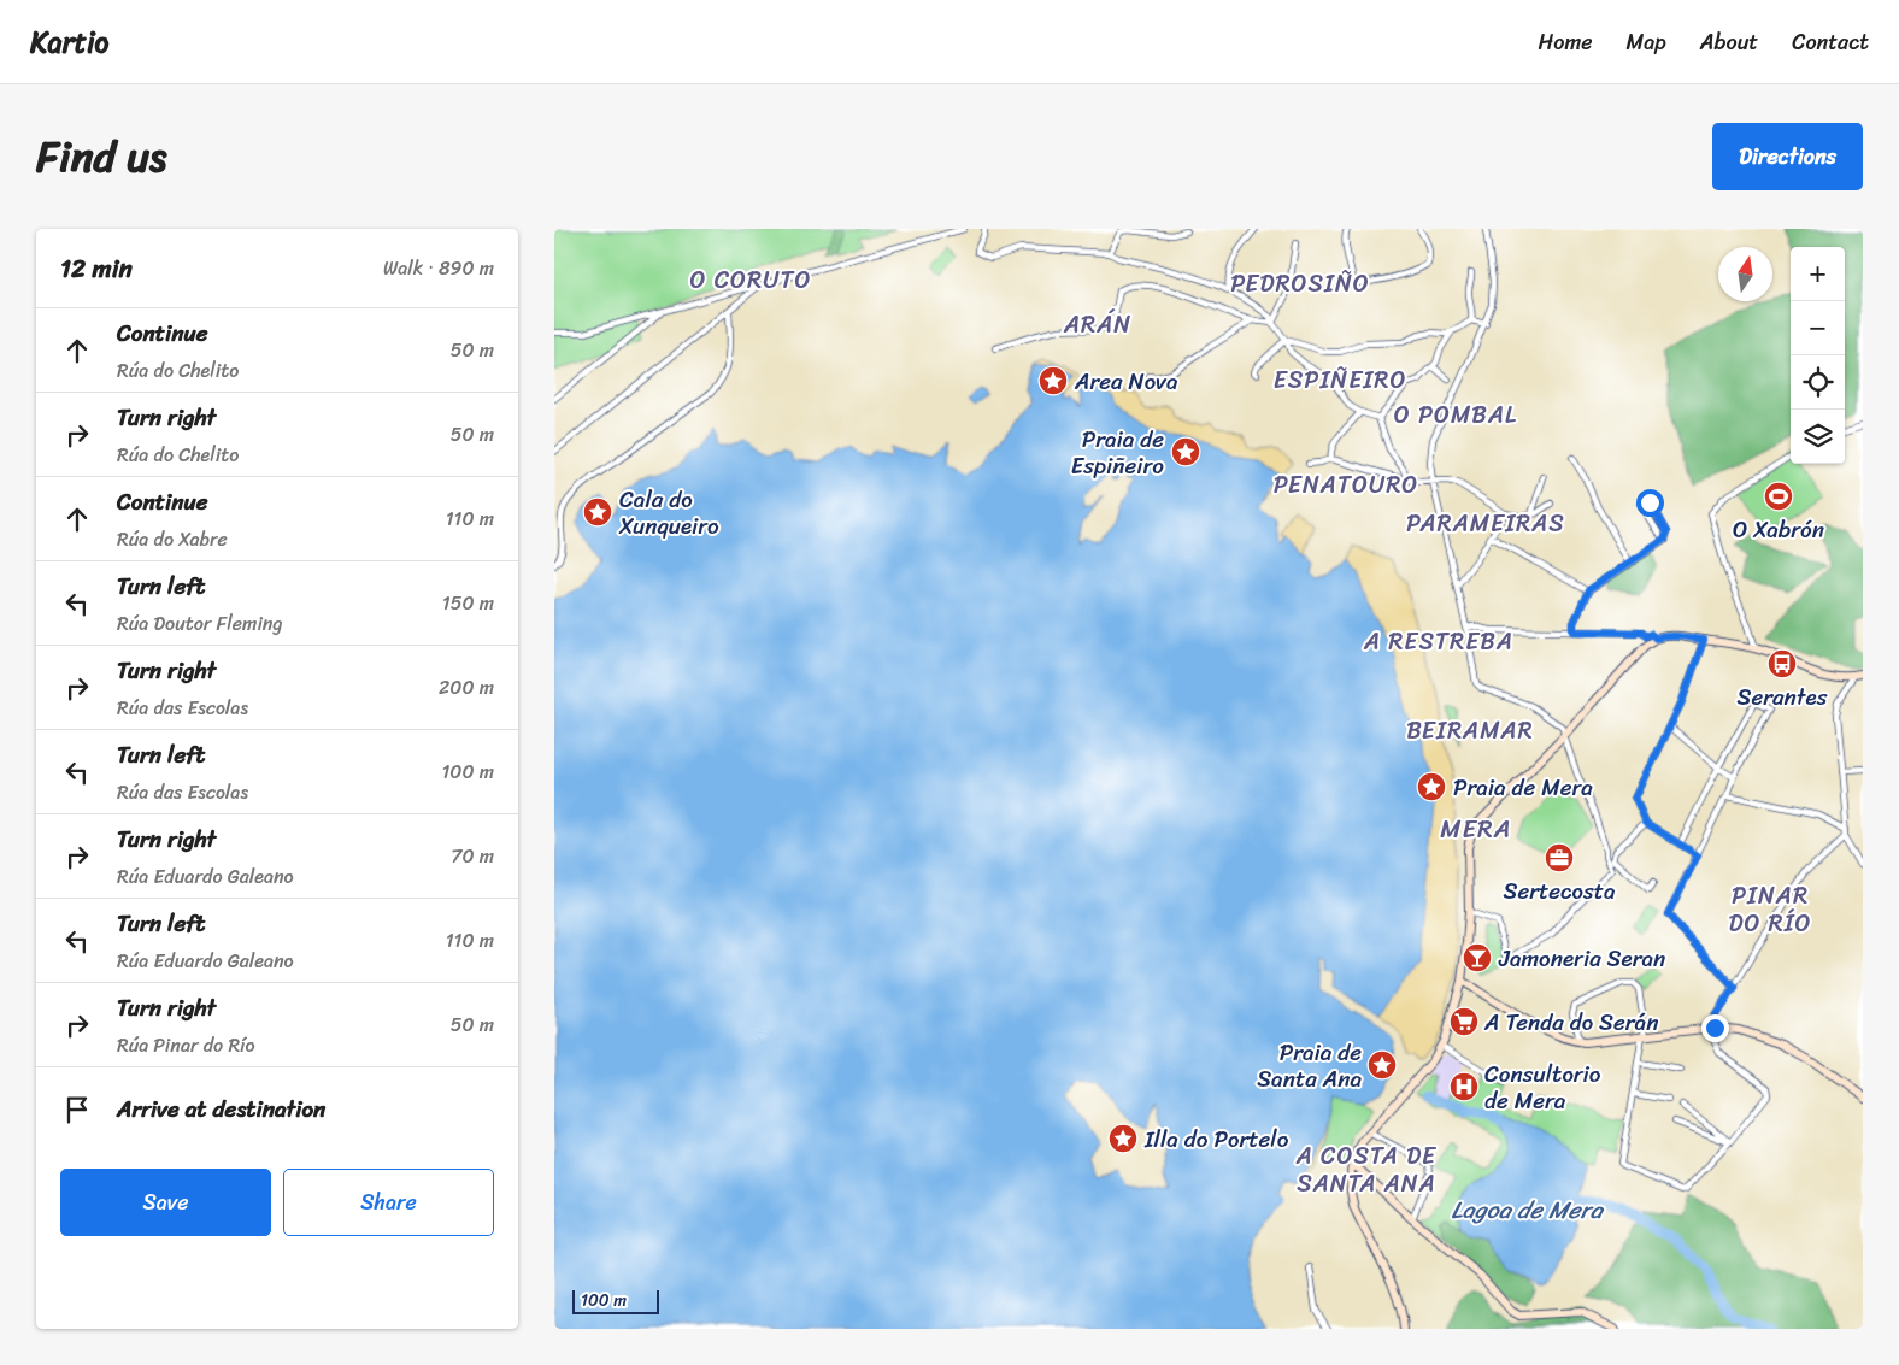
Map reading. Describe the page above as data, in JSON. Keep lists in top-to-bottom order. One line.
{"districts":["O CORUTO","PEDROSIÑO","ARÁN","ESPIÑEIRO","O POMBAL","PENATOURO","PARAMEIRAS","A RESTREBA","BEIRAMAR","MERA","PINAR DO RÍO","A COSTA DE SANTA ANA"],"water":["Lagoa de Mera"],"places":{"place":["Area Nova","Praia de Espiñeiro","Cala do Xunqueiro","Praia de Mera","Praia de Santa Ana","Illa do Portelo"],"sports":["O Xabrón"],"bus stop":["Serantes"],"office":["Sertecosta"],"bar":["Jamoneria Seran"],"supermarket":["A Tenda do Serán"],"hospital":["Consultorio de Mera"]},"scale_bar":"100 m","north":"top","page":{"header":"Kartio","nav":["Home","Map","About","Contact"],"title":"Find us","buttons":["Directions",["Save","Share"]],"heading":["12 min","Walk · 890 m"],"map_buttons":["+","−"],"list":[["Continue","Rúa do Chelito","50 m"],["Turn right","Rúa do Chelito","50 m"],["Continue","Rúa do Xabre","110 m"],["Turn left","Rúa Doutor Fleming","150 m"],["Turn right","Rúa das Escolas","200 m"],["Turn left","Rúa das Escolas","100 m"],["Turn right","Rúa Eduardo Galeano","70 m"],["Turn left","Rúa Eduardo Galeano","110 m"],["Turn right","Rúa Pinar do Río","50 m"],"Arrive at destination"],"scale":"100 m"}}
